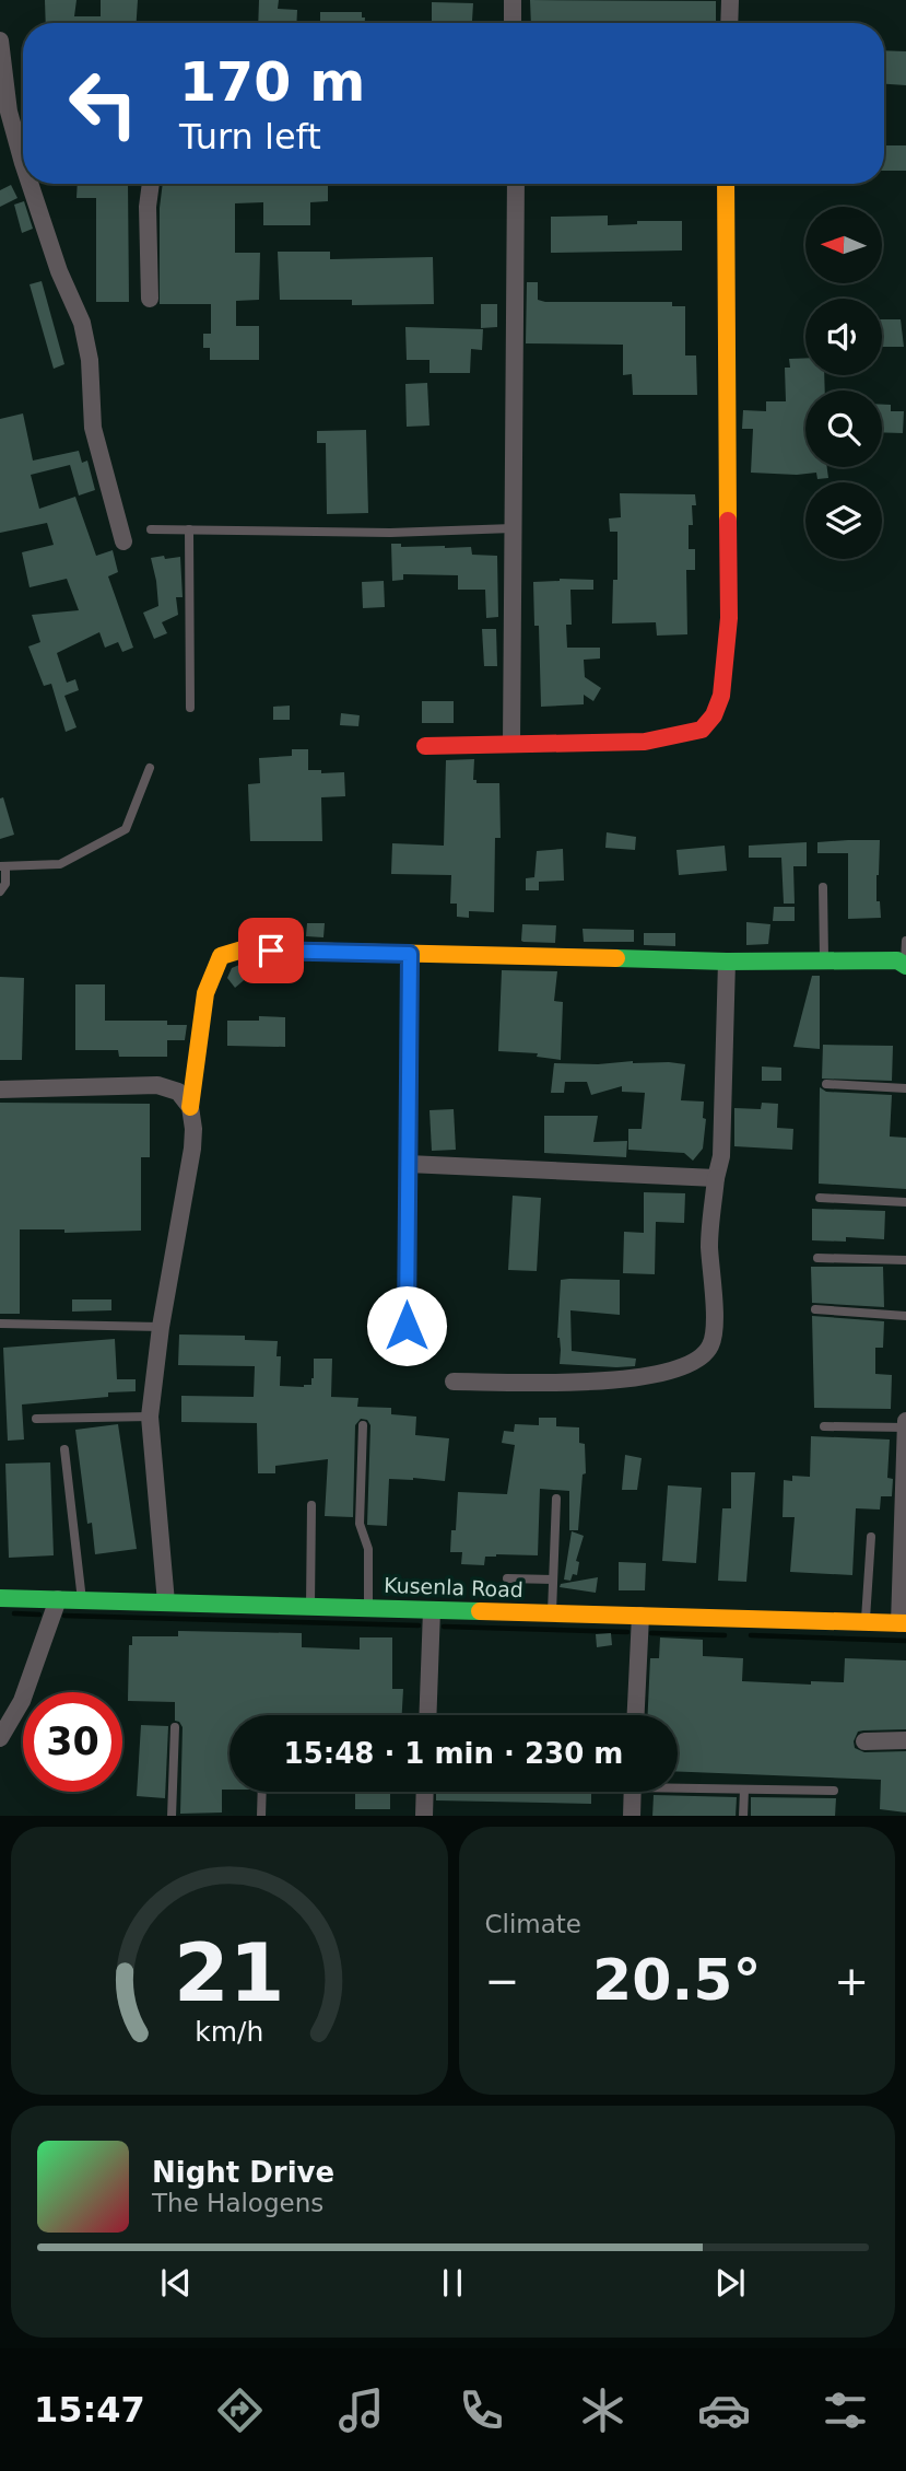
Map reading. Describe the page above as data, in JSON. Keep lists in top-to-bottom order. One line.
{"streets":{"street":["Kusenla Road"]},"north":"left","page":{"turn":["170 m","Turn left"],"limit":"30","trip":"15:48 · 1 min · 230 m","tile":"Climate","heat":["−","20.5°","+"],"song":["Night Drive","The Halogens"],"tabs":"15:47","gauge":["21","km/h"]}}
